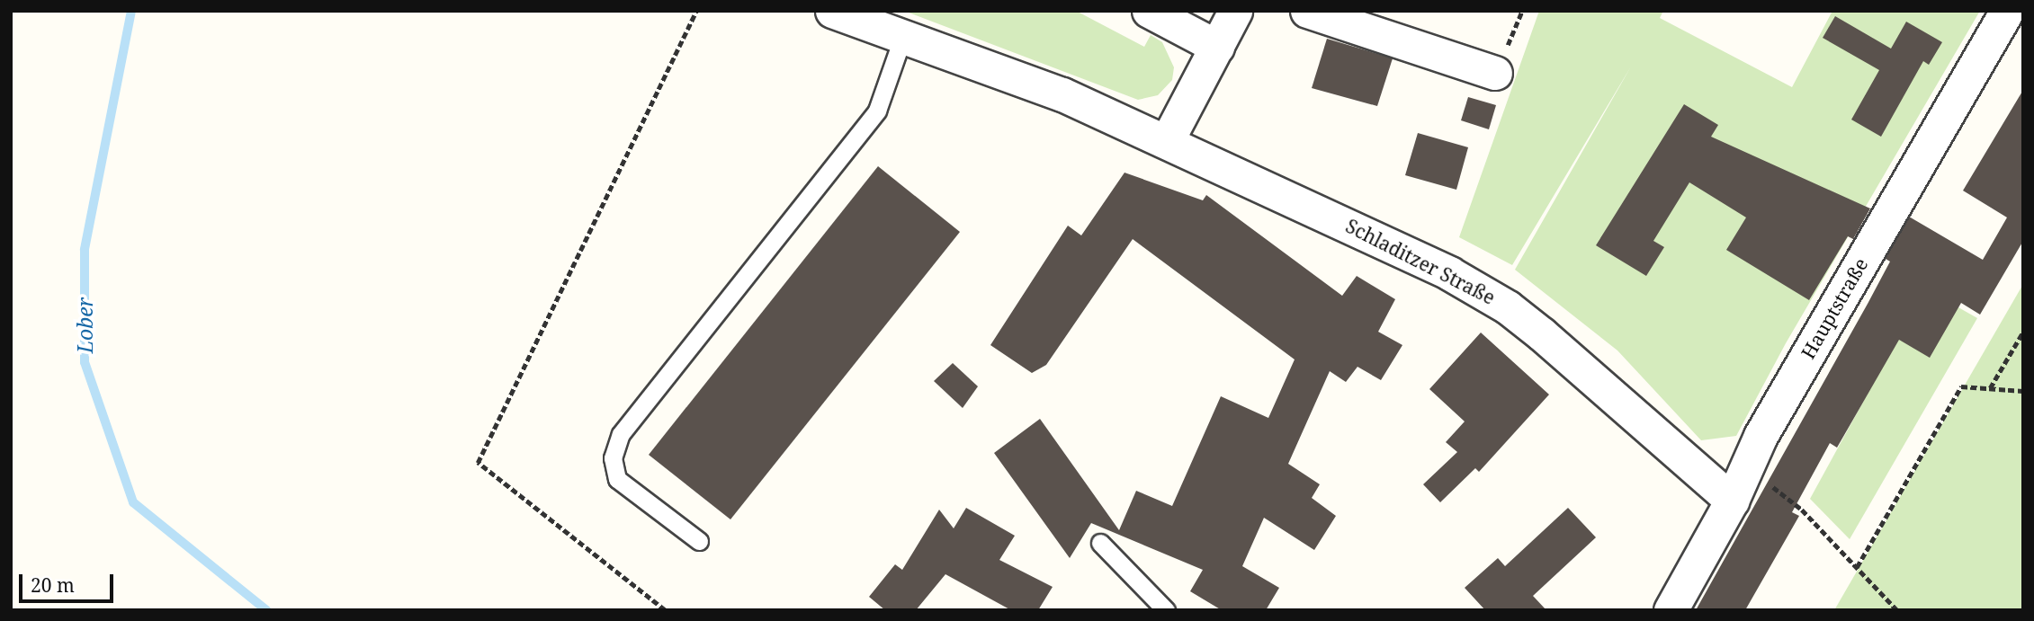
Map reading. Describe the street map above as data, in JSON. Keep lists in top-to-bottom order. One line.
{"streets":{"street":["Schladitzer Straße","Hauptstraße"]},"crossings":[["Schladitzer Straße","Hauptstraße"]],"water":["Lober"],"scale_bar":"20 m"}
